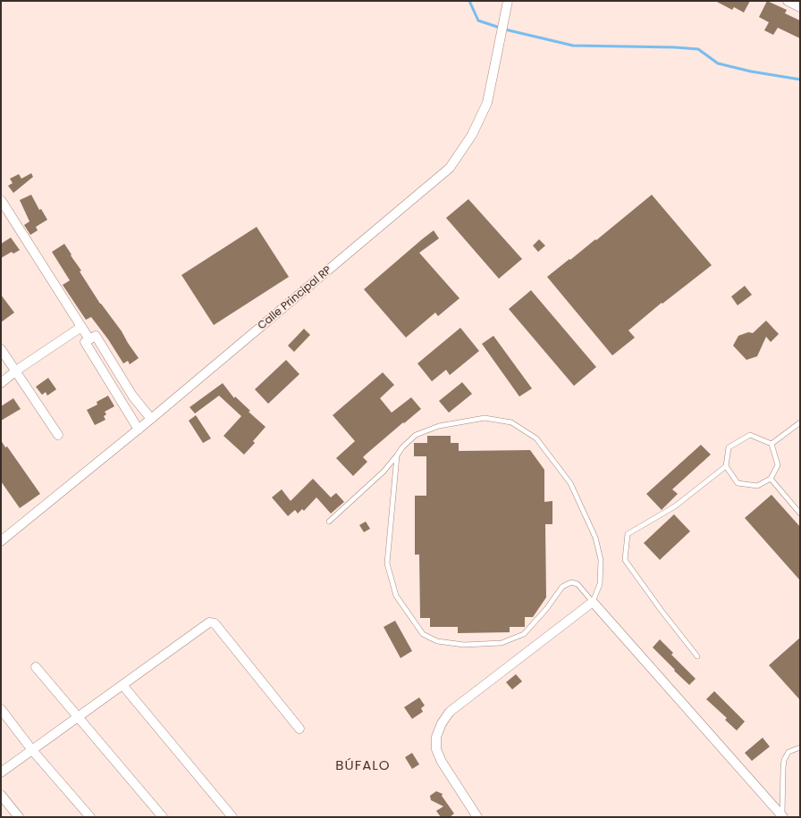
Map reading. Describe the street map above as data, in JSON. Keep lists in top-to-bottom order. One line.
{"streets":{"street":["Calle Principal RP"]},"districts":["BÚFALO"]}
